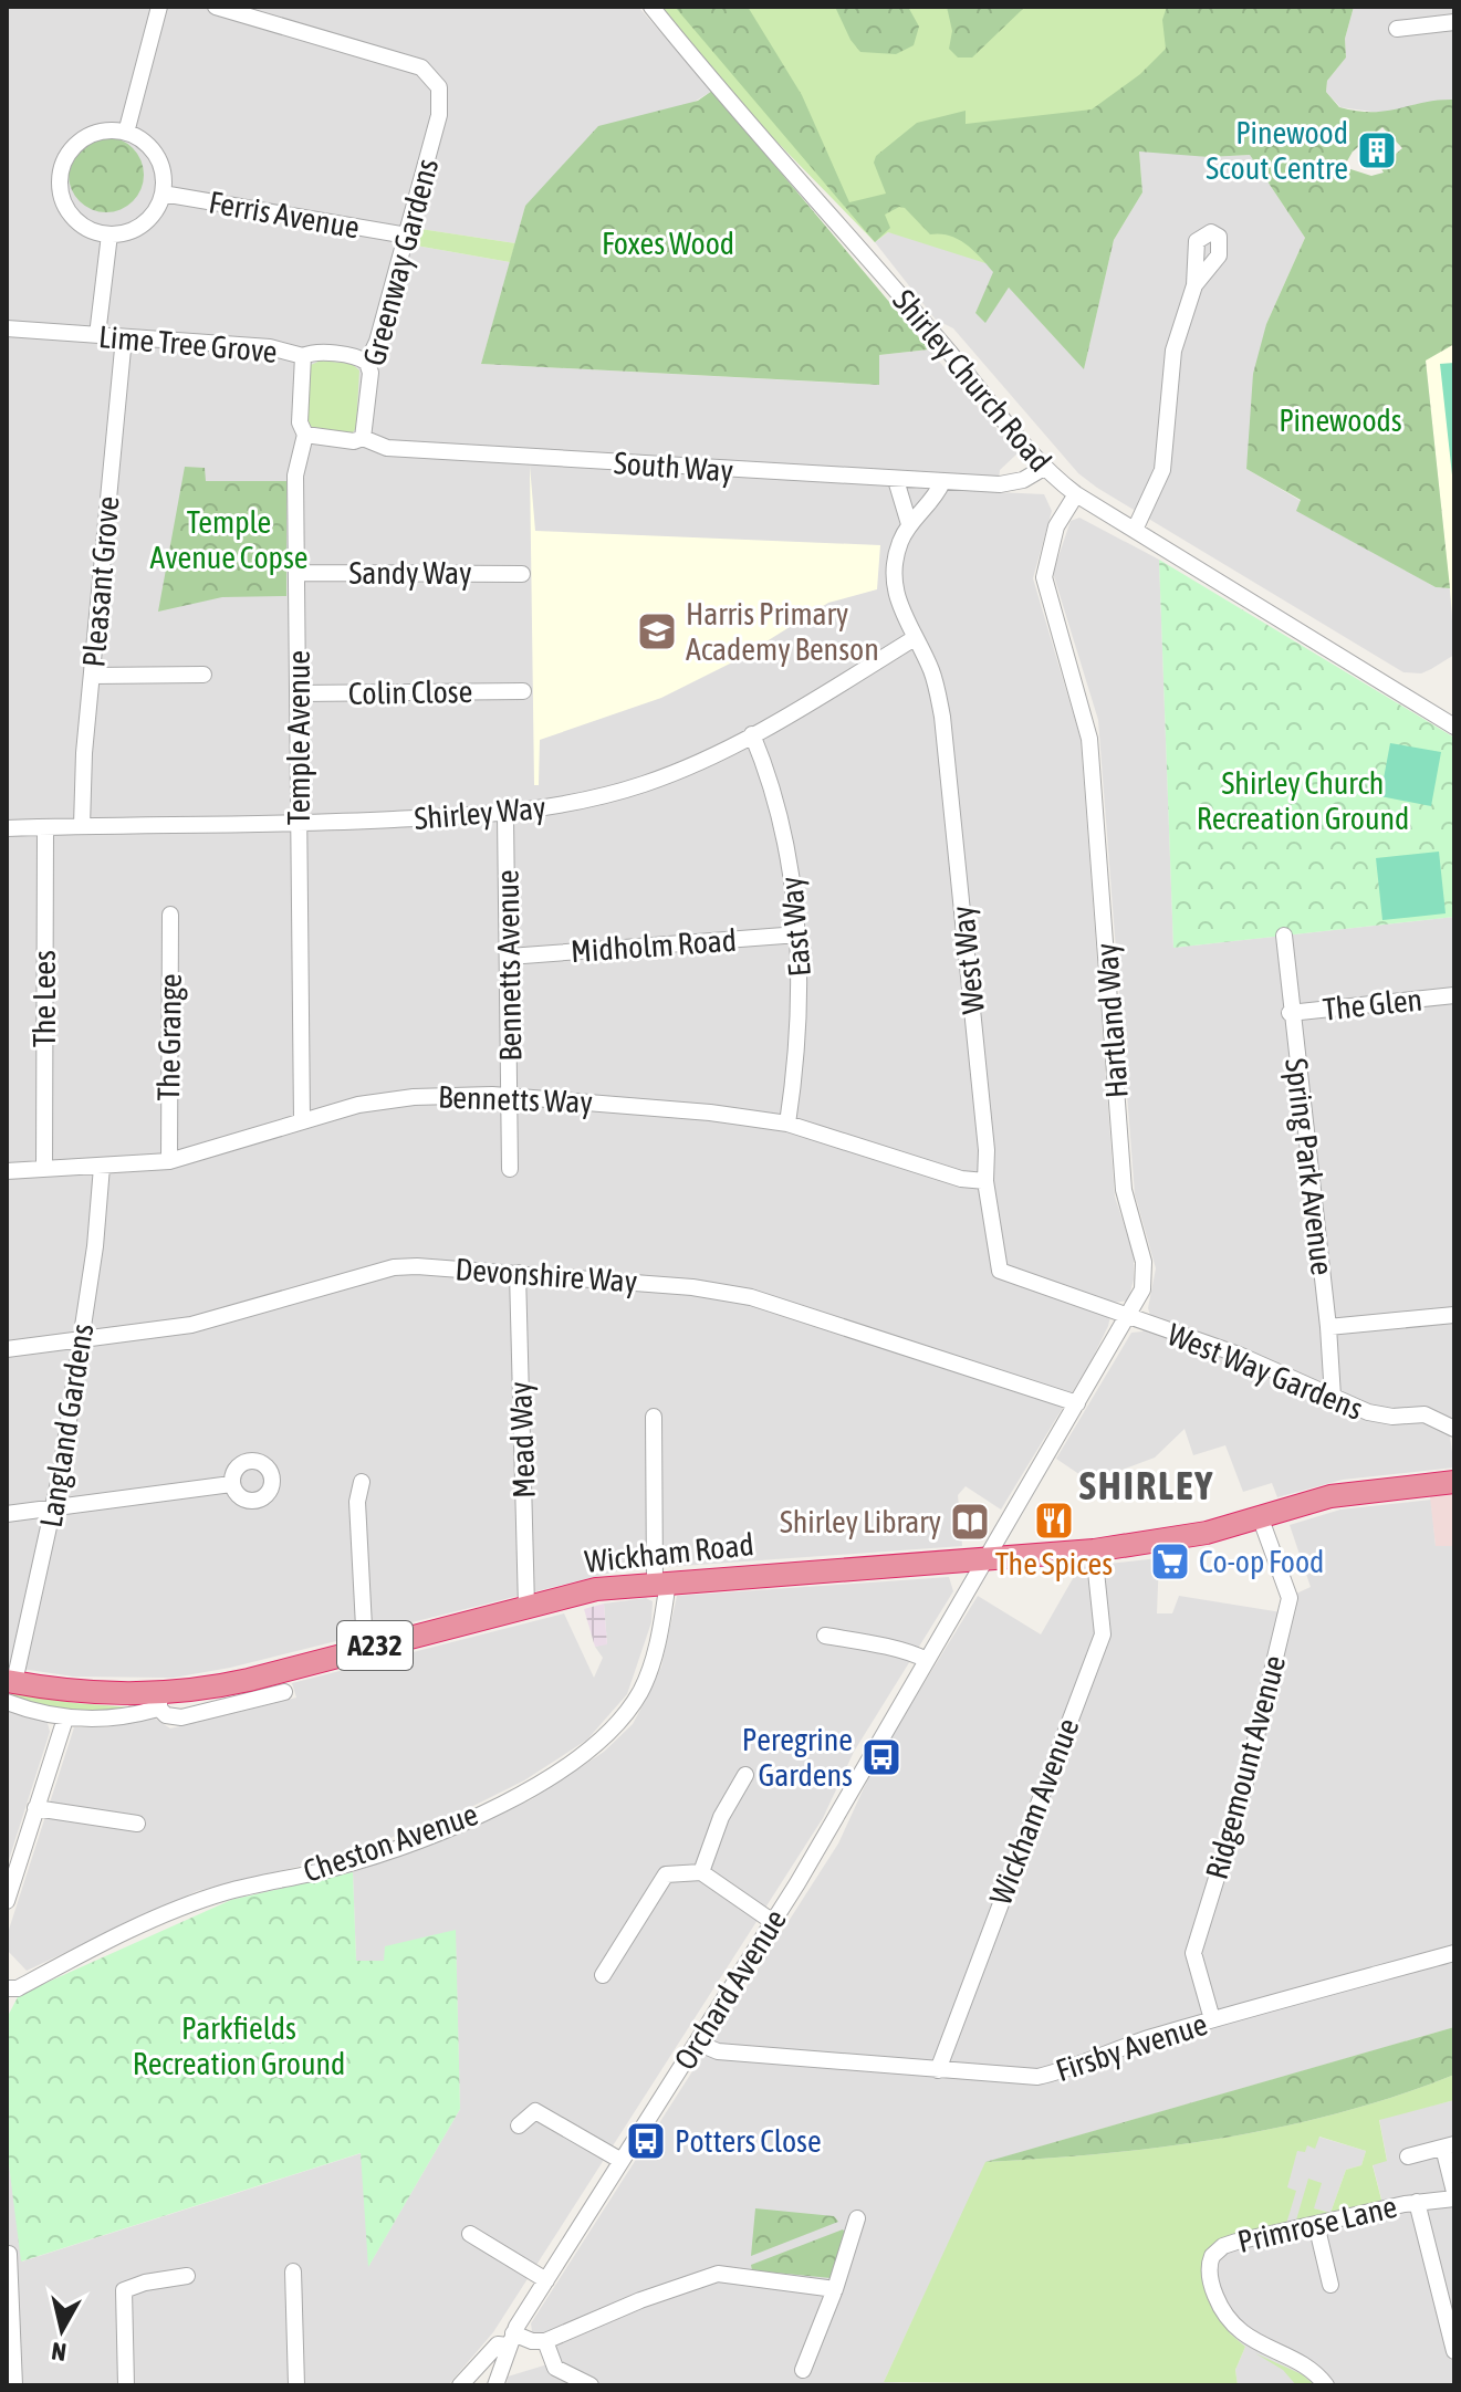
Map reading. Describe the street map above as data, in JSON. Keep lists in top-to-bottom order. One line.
{"streets":{"highway":["Wickham Road","A232"],"street":["Ferris Avenue","Greenway Gardens","Lime Tree Grove","Shirley Church Road","South Way","Sandy Way","Pleasant Grove","Colin Close","Temple Avenue","Shirley Way","East Way","Midholm Road","West Way","Bennetts Avenue","The Lees","The Glen","Hartland Way","The Grange","Bennetts Way","Spring Park Avenue","Devonshire Way","West Way Gardens","Langland Gardens","Mead Way","Ridgemount Avenue","Wickham Avenue","Cheston Avenue","Orchard Avenue","Firsby Avenue","Primrose Lane"]},"crossings":[["Ferris Avenue","Greenway Gardens"],["Greenway Gardens","Lime Tree Grove"],["Greenway Gardens","South Way"],["Lime Tree Grove","Pleasant Grove"],["Lime Tree Grove","Temple Avenue"],["Shirley Church Road","South Way"],["Shirley Church Road","Hartland Way"],["South Way","Temple Avenue"],["South Way","West Way"],["Sandy Way","Temple Avenue"],["Pleasant Grove","Shirley Way"],["Colin Close","Temple Avenue"],["Temple Avenue","Shirley Way"],["Temple Avenue","Bennetts Way"],["Shirley Way","East Way"],["Shirley Way","West Way"],["Shirley Way","Bennetts Avenue"],["Shirley Way","The Lees"],["East Way","Midholm Road"],["East Way","Bennetts Way"],["Midholm Road","Bennetts Avenue"],["West Way","Hartland Way"],["West Way","Bennetts Way"],["West Way","West Way Gardens"],["Bennetts Avenue","Bennetts Way"],["The Lees","Bennetts Way"],["The Glen","Spring Park Avenue"],["Hartland Way","Devonshire Way"],["Hartland Way","West Way Gardens"],["Hartland Way","Wickham Road"],["Hartland Way","Orchard Avenue"],["The Grange","Bennetts Way"],["Bennetts Way","Langland Gardens"],["Spring Park Avenue","West Way Gardens"],["Devonshire Way","Langland Gardens"],["Devonshire Way","Mead Way"],["Langland Gardens","Wickham Road"],["Mead Way","Wickham Road"],["Wickham Road","Ridgemount Avenue"],["Wickham Road","Wickham Avenue"],["Wickham Road","Cheston Avenue"],["Wickham Road","Orchard Avenue"],["Ridgemount Avenue","Firsby Avenue"],["Wickham Avenue","Firsby Avenue"],["Orchard Avenue","Firsby Avenue"]],"districts":["SHIRLEY"],"parks":["Foxes Wood","Pinewoods","Temple Avenue Copse","Shirley Church Recreation Ground","Parkfields Recreation Ground"],"places":{"building":["Pinewood Scout Centre"],"school or university":["Harris Primary Academy Benson"],"restaurant":["The Spices"],"library":["Shirley Library"],"supermarket":["Co-op Food"],"bus stop":["Peregrine Gardens","Potters Close"]},"north":"bottom"}
